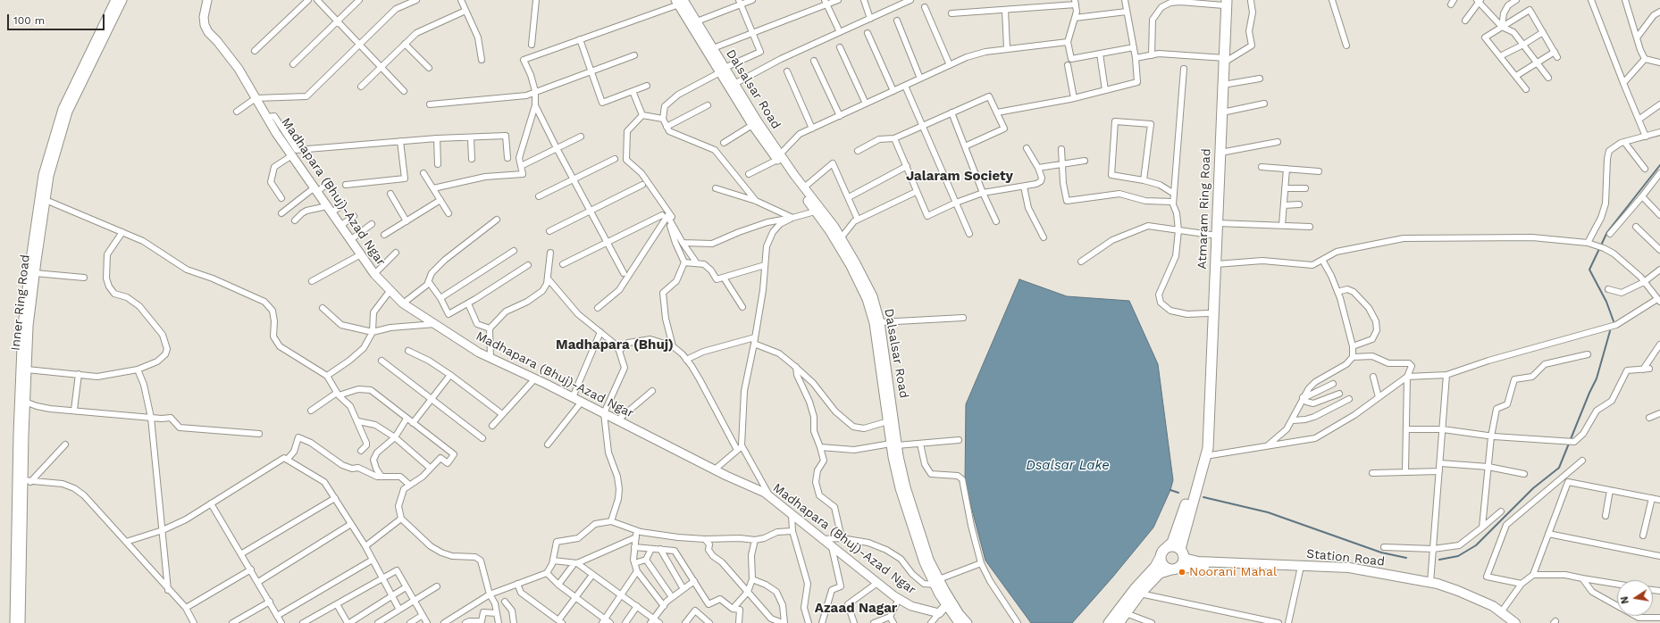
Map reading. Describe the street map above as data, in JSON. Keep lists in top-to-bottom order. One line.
{"streets":{"highway":["Atmaram Ring Road"],"main road":["Station Road"],"street":["Dalsalsar Road","Madhapara (Bhuj)-Azad Ngar","Inner Ring Road"]},"crossings":[["Atmaram Ring Road","Station Road"]],"districts":["Jalaram Society","Madhapara (Bhuj)","Azaad Nagar"],"water":["Dsalsar Lake"],"places":["Noorani Mahal"],"scale_bar":"100 m","north":"left"}
